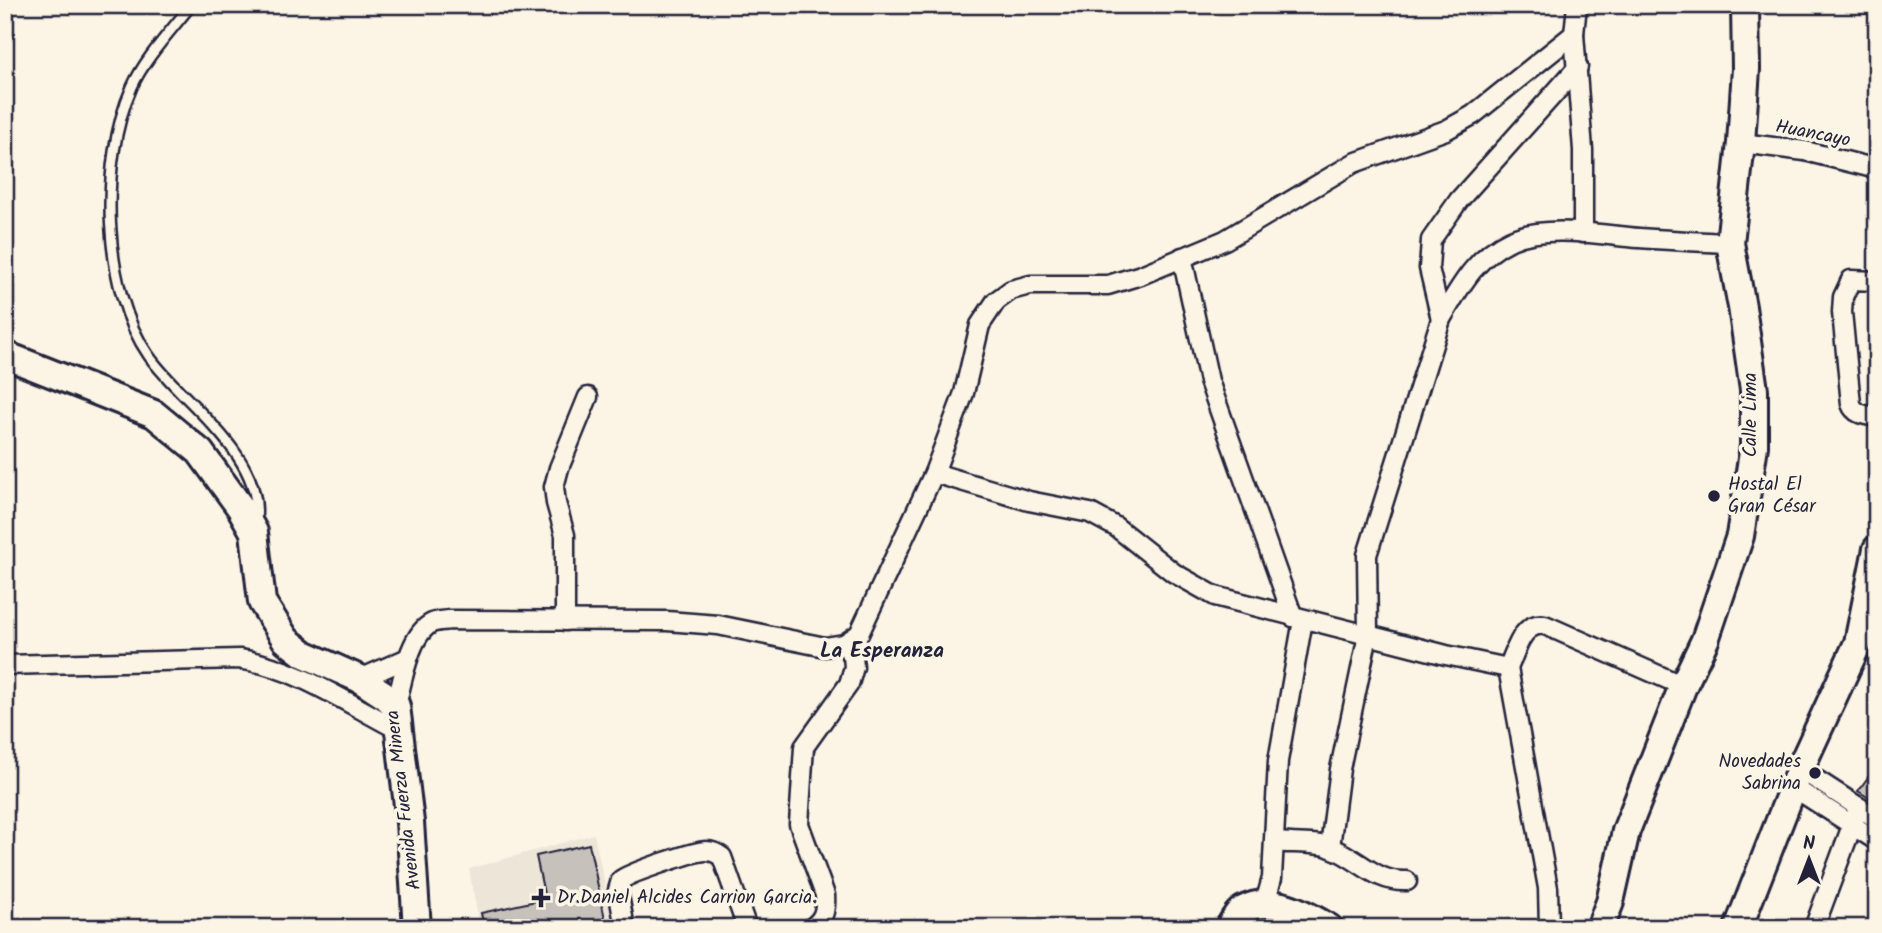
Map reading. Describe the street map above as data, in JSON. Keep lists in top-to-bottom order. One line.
{"streets":{"street":["Huancayo","Calle Lima","Avenida Fuerza Minera"]},"crossings":[["Huancayo","Calle Lima"]],"districts":["La Esperanza"],"places":{"other":["Hostal El Gran César","Novedades Sabrina"],"health":["Dr.Daniel Alcides Carrion Garcia."]},"north":"top"}
